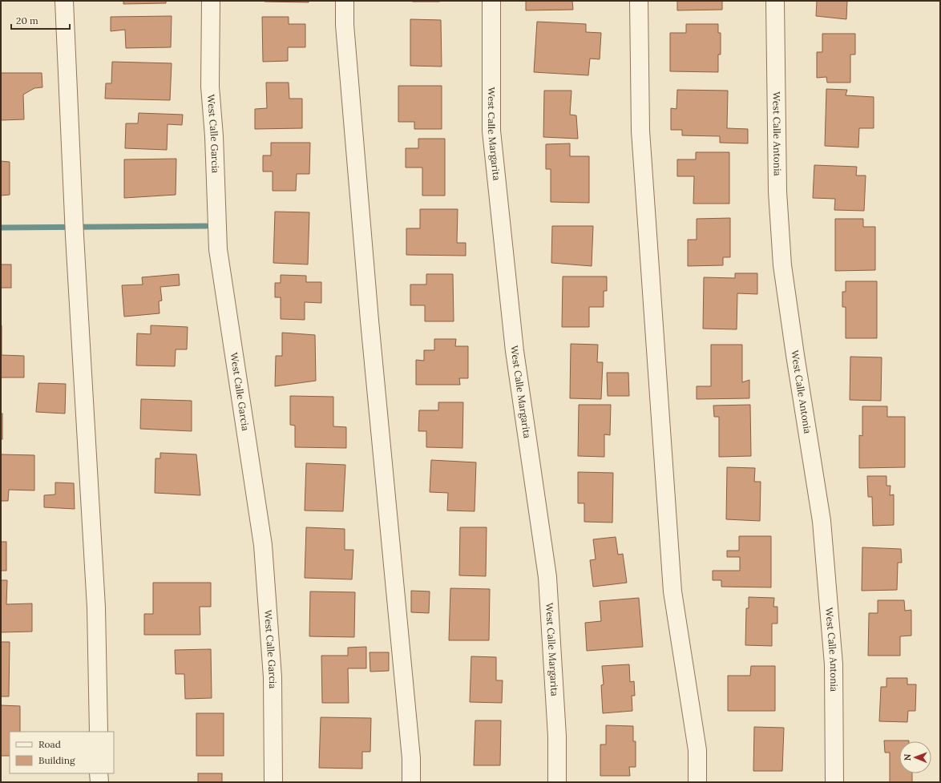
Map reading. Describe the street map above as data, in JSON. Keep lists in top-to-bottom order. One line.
{"streets":{"street":["West Calle Garcia","West Calle Margarita","West Calle Antonia"]},"legend":["Road","Building"],"scale_bar":"20 m","north":"left"}
